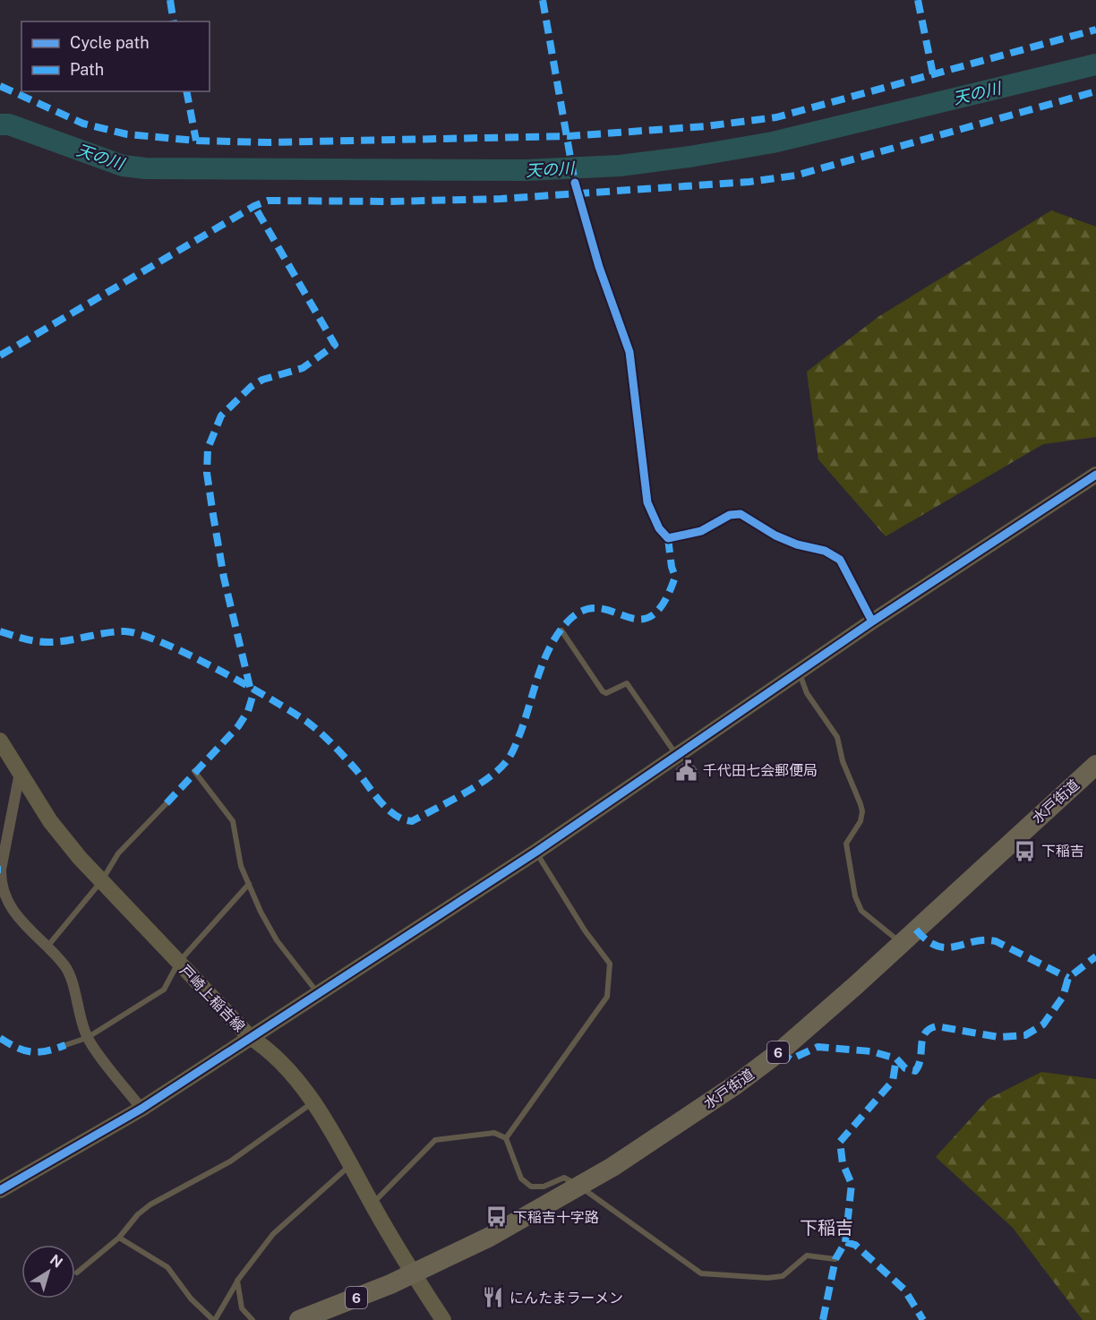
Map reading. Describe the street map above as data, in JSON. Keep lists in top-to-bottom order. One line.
{"streets":{"highway":["水戸街道","6"],"street":["戸崎上稲吉線"]},"crossings":[["水戸街道","戸崎上稲吉線"]],"districts":["下稲吉"],"water":["天の川"],"places":{"public building":["千代田七会郵便局"],"bus stop":["下稲吉","下稲吉十字路"],"restaurant":["にんたまラーメン"]},"legend":["Cycle path","Path"],"north":"top right"}
